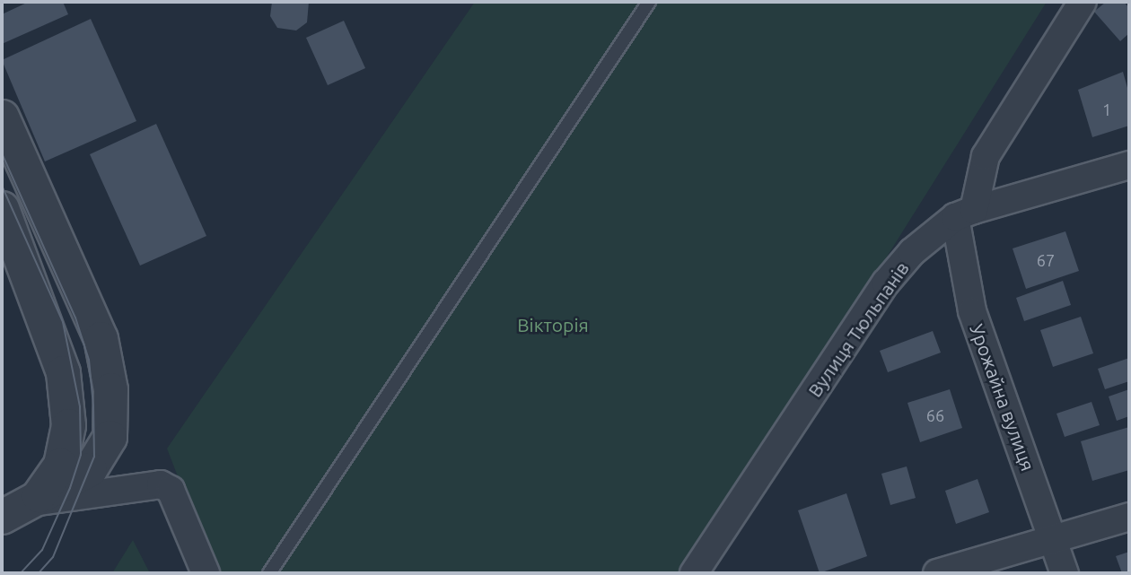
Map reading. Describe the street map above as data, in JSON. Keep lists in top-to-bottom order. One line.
{"streets":{"street":["Вулиця Тюльпанів","Урожайна вулиця"]},"crossings":[["Вулиця Тюльпанів","Урожайна вулиця"]],"parks":["Вікторія"],"house_numbers":["1","67","66"]}
